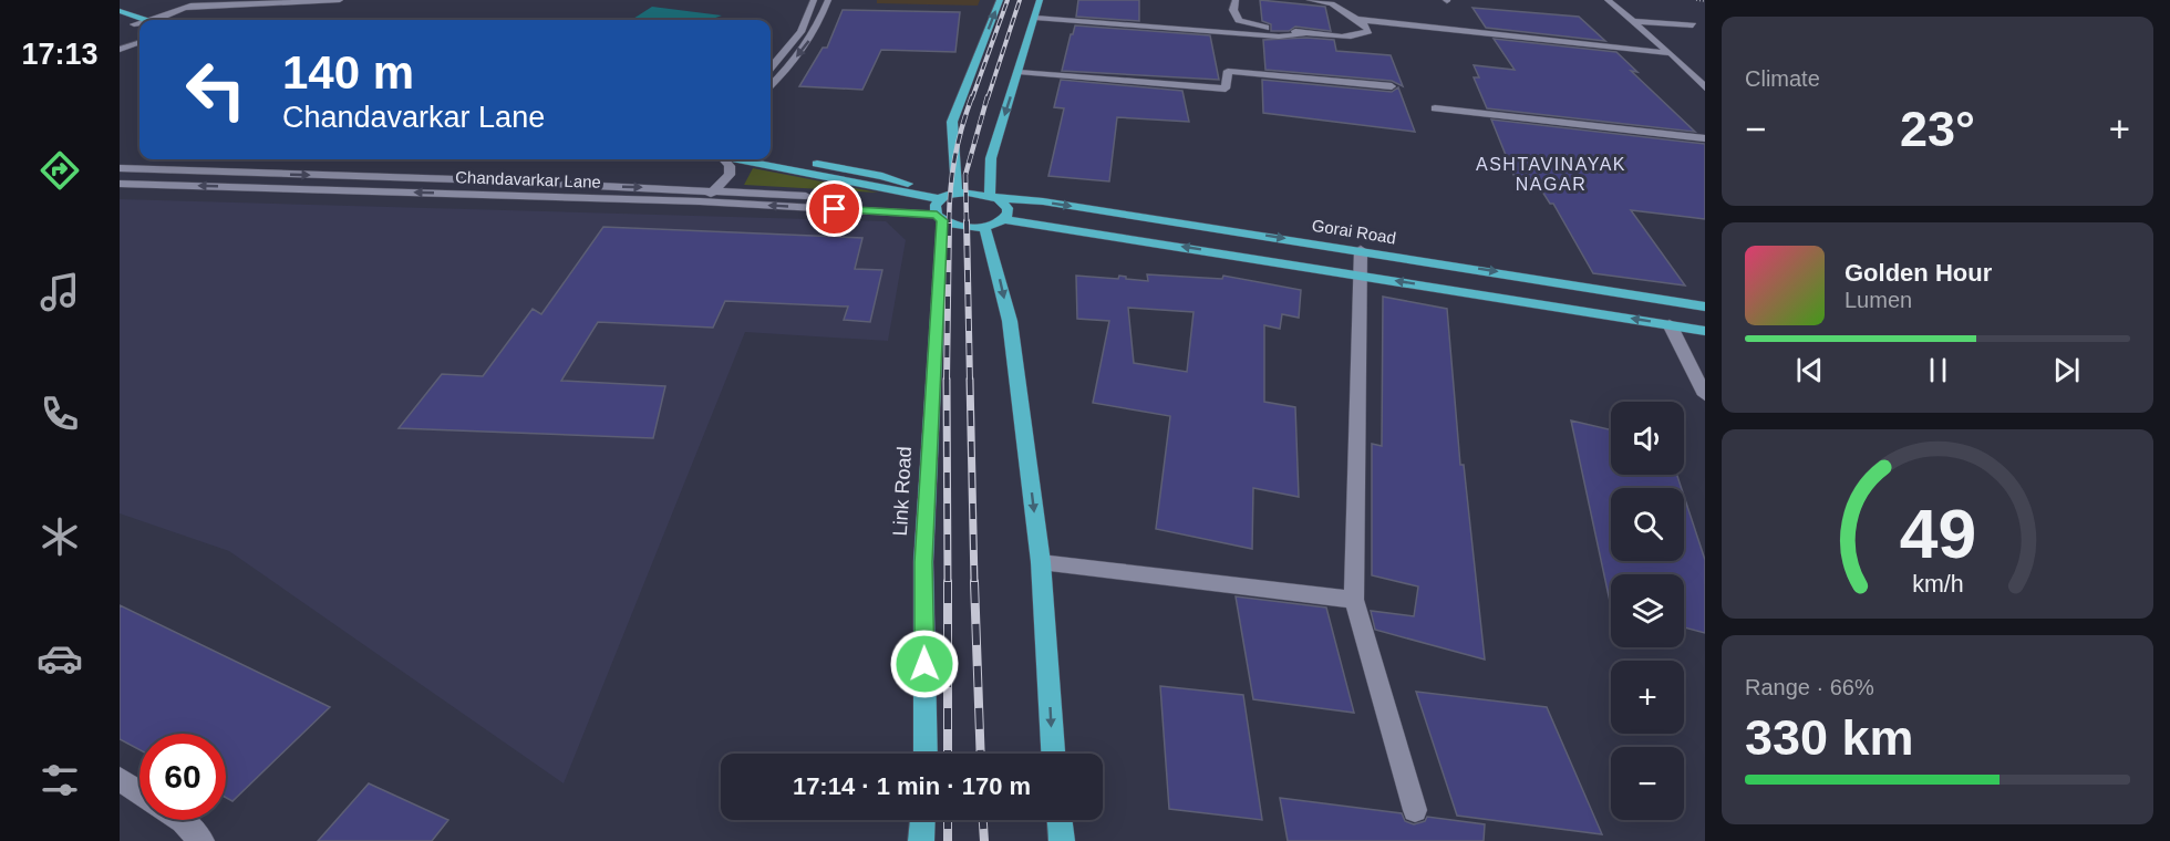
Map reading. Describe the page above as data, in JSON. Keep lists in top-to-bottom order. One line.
{"streets":{"main road":["Gorai Road","Link Road"],"street":["Chandavarkar Lane"]},"crossings":[["Chandavarkar Lane","Gorai Road"],["Chandavarkar Lane","Link Road"],["Gorai Road","Link Road"]],"districts":["ASHTAVINAYAK NAGAR"],"page":{"tabs":"17:13","tile":["Climate",["Range · 66%","330 km"]],"turn":["140 m","Chandavarkar Lane"],"heat":["−","23°","+"],"song":["Golden Hour","Lumen"],"map_buttons":["+","−"],"limit":"60","trip":"17:14 · 1 min · 170 m","gauge":["49","km/h"]}}
